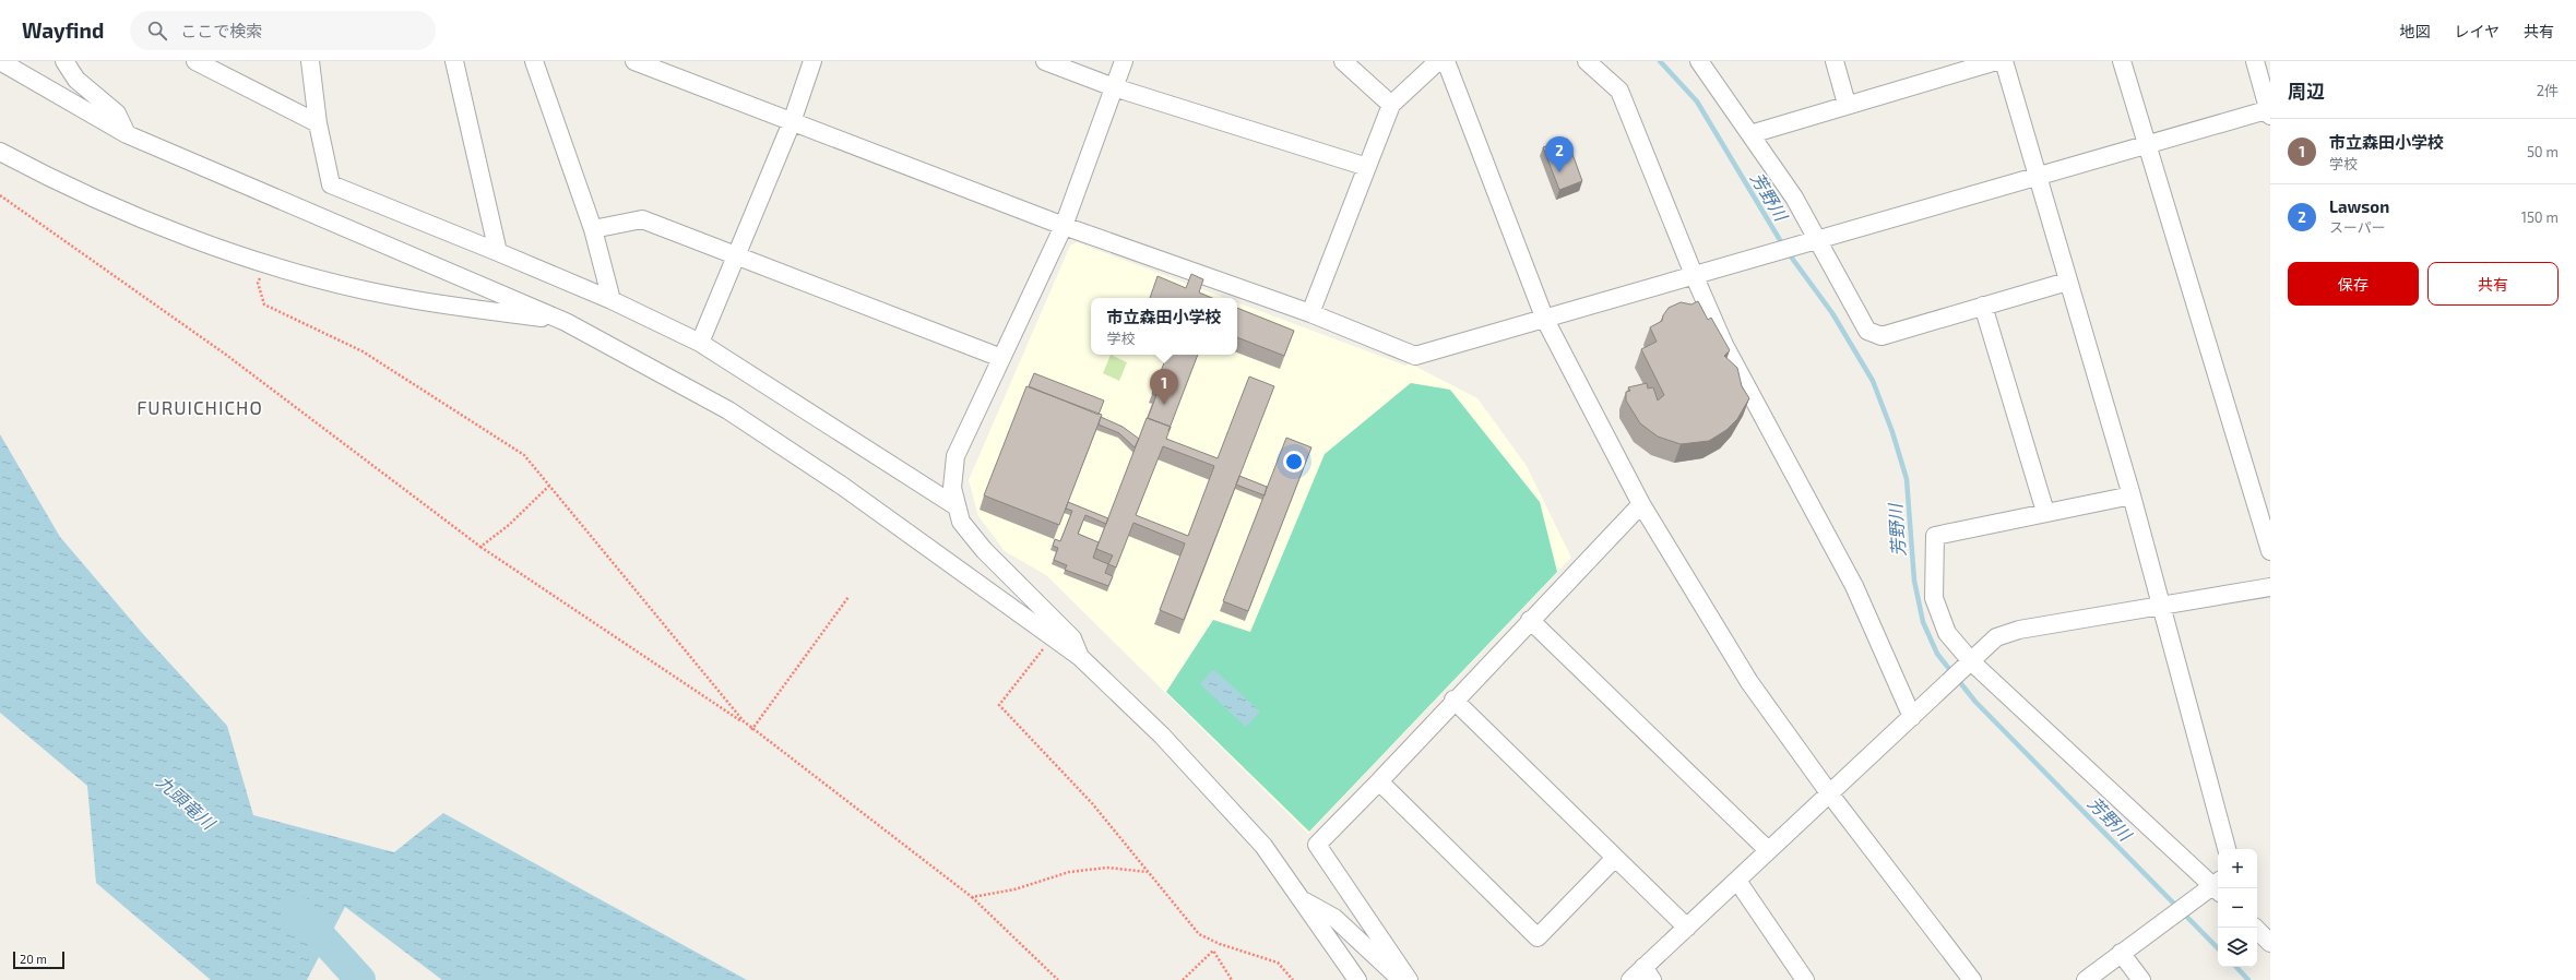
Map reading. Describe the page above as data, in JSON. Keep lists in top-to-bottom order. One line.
{"districts":["FURUICHICHO"],"water":["芳野川","九頭竜川"],"scale_bar":"20 m","page":{"header":"Wayfind","search":"ここで検索","nav":["地図","レイヤ","共有"],"heading":["周辺","2件"],"list":[{"mark":"1","name":"市立森田小学校","note":"学校","value":"50 m"},{"mark":"2","name":"Lawson","note":"スーパー","value":"150 m"}],"pins":["2","1"],"buttons":["保存","共有"],"popup":["市立森田小学校","学校"],"map_buttons":["+","−"],"scale":"20 m"}}
